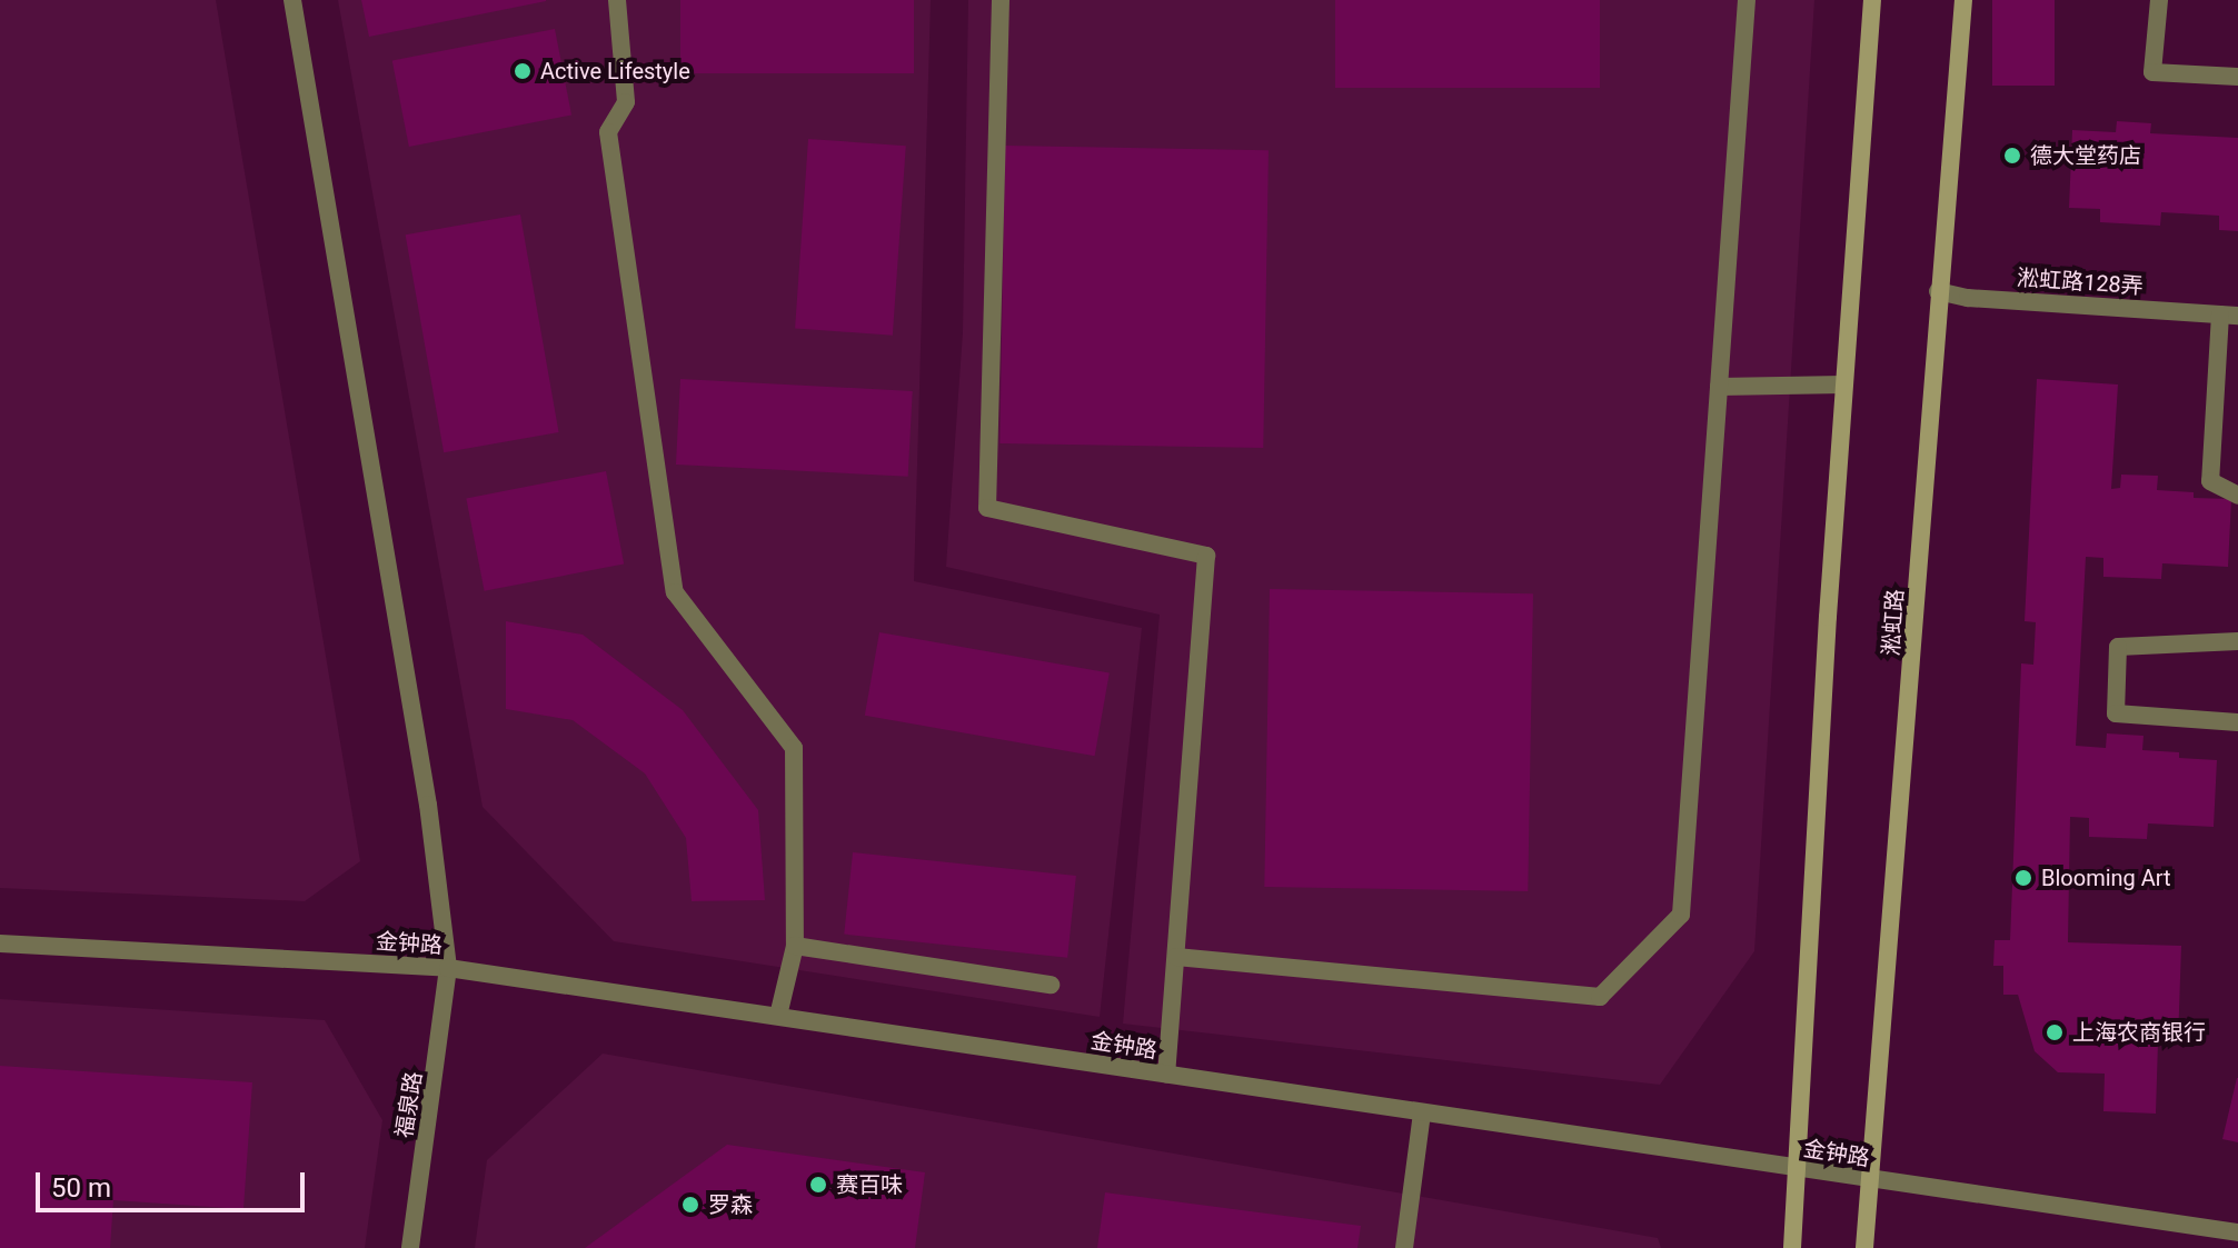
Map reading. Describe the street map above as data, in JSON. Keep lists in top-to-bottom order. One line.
{"streets":{"main road":["淞虹路"],"street":["淞虹路128弄","金钟路","福泉路"]},"crossings":[["淞虹路128弄","淞虹路"],["淞虹路","金钟路"],["金钟路","福泉路"]],"places":["Active Lifestyle","德大堂药店","Blooming Art","上海农商银行","赛百味","罗森"],"scale_bar":"50 m"}
